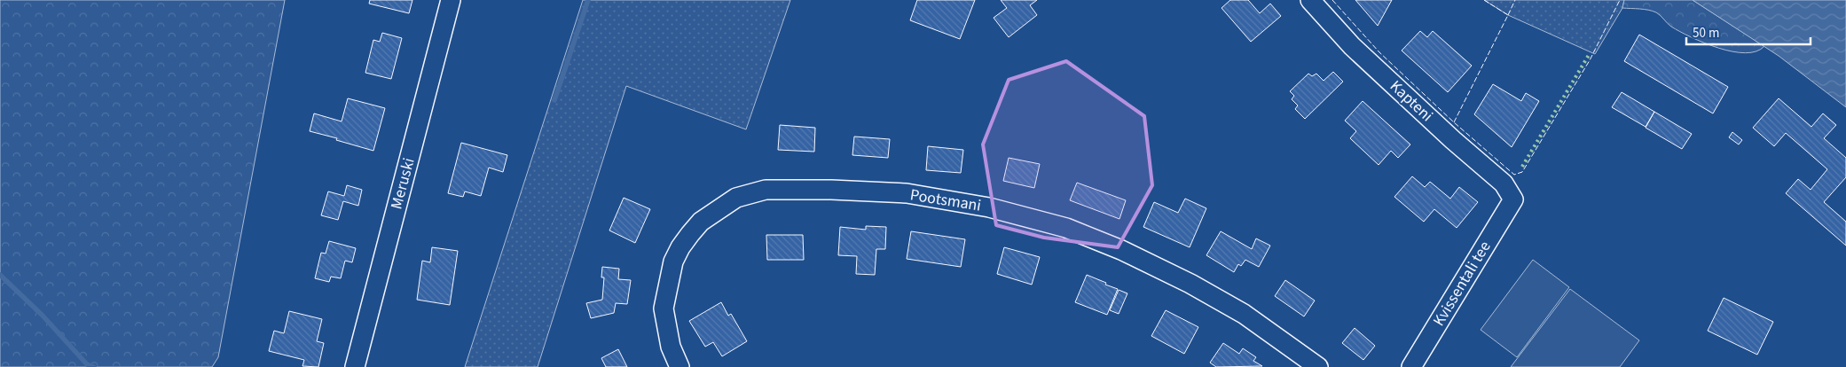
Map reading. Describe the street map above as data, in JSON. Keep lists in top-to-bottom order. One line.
{"streets":{"street":["Kapteni","Meruski","Pootsmani","Kvissentali tee"]},"crossings":[["Kapteni","Kvissentali tee"]],"scale_bar":"50 m"}
